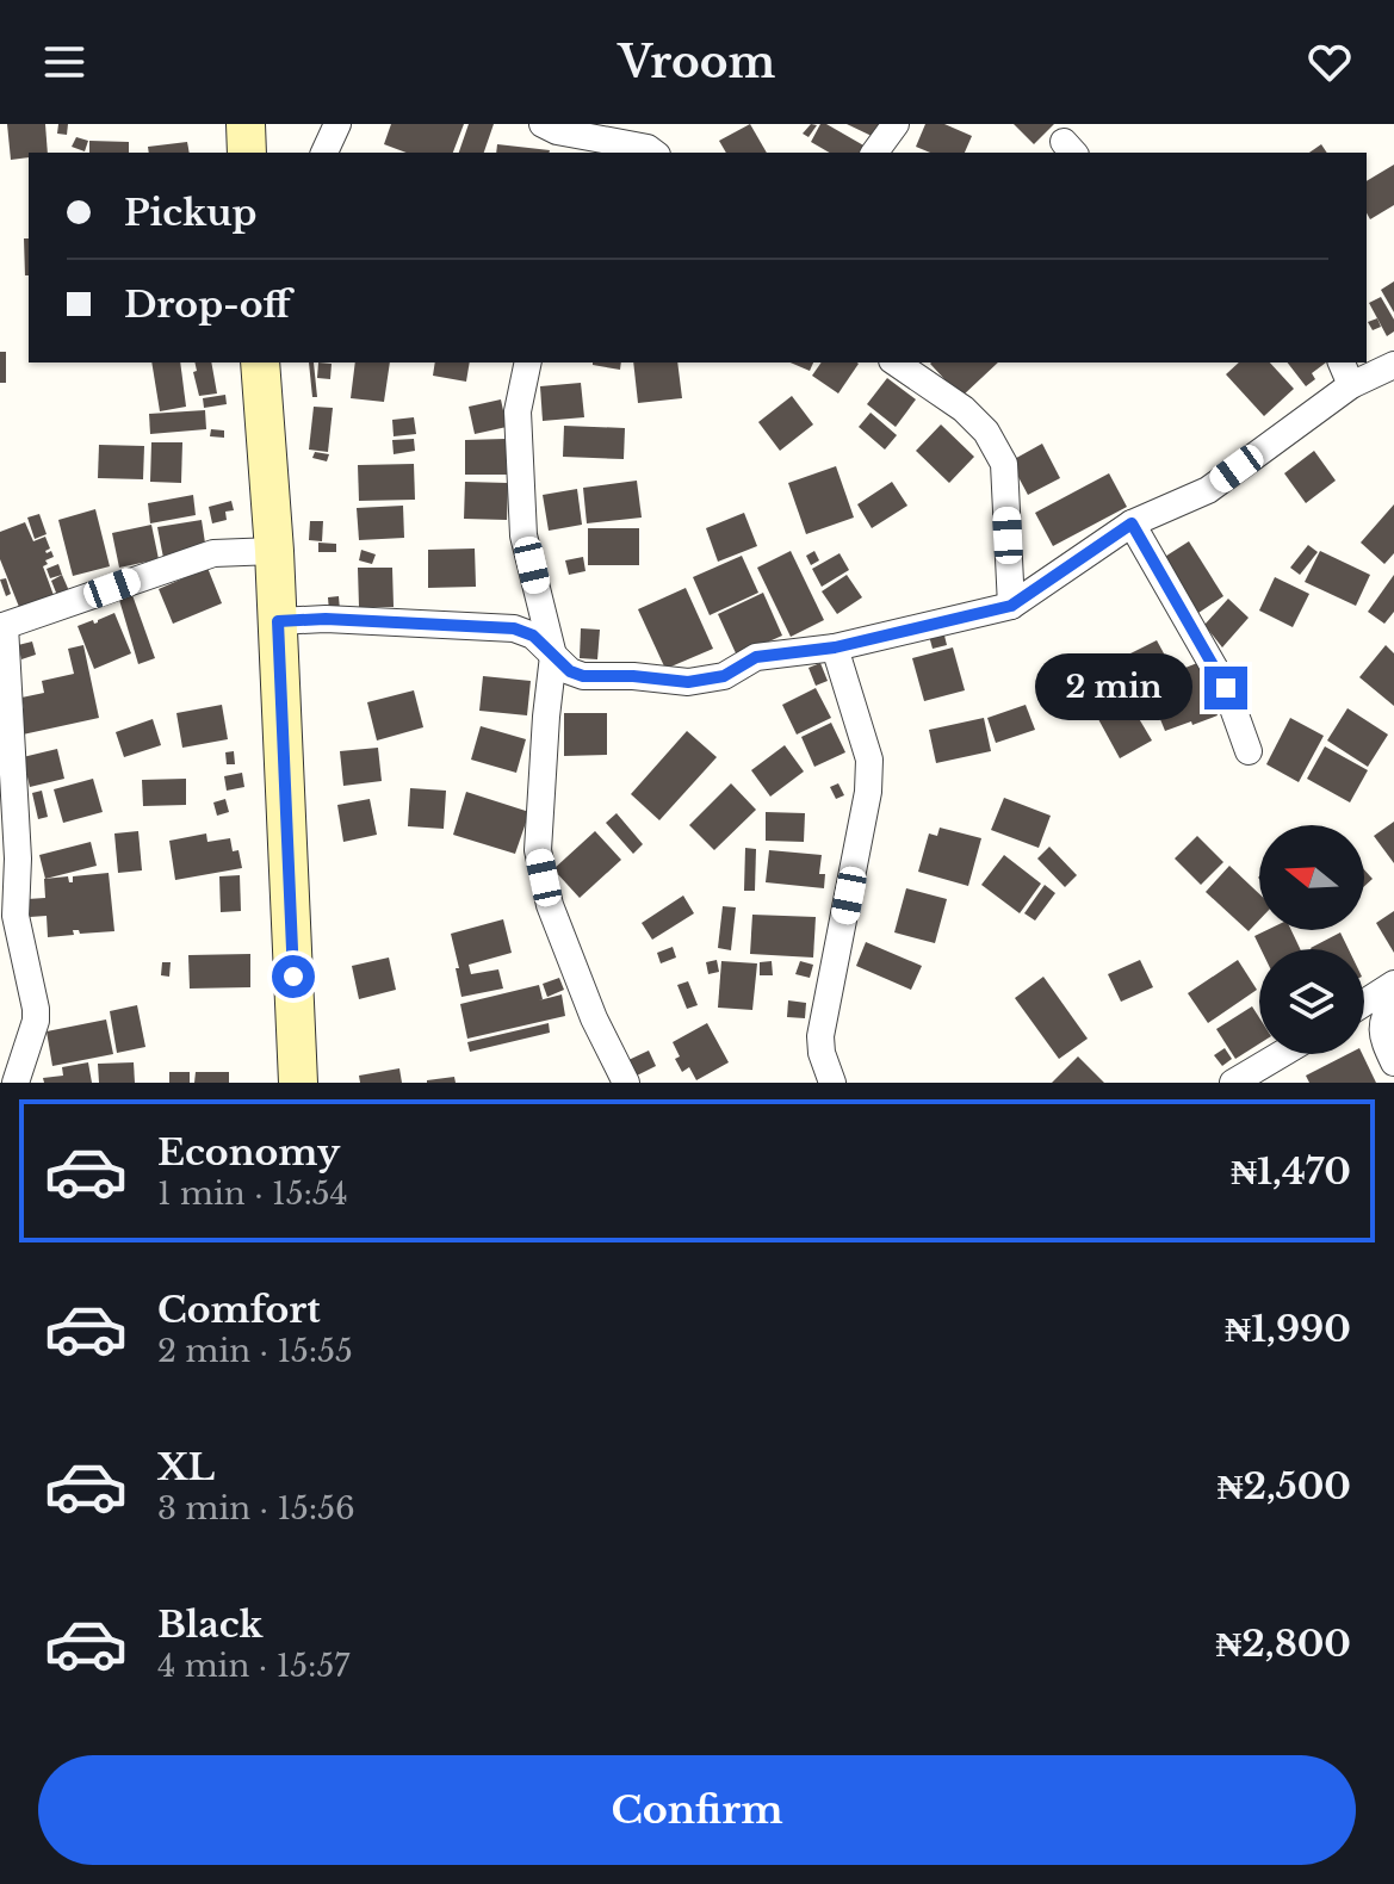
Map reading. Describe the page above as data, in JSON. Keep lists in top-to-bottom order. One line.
{"north":"left","page":{"header":"Vroom","banner":["Pickup","Drop-off"],"bubble":"2 min","list":[{"name":"Economy","note":"1 min · 15:54","value":"₦1,470"},{"name":"Comfort","note":"2 min · 15:55","value":"₦1,990"},{"name":"XL","note":"3 min · 15:56","value":"₦2,500"},{"name":"Black","note":"4 min · 15:57","value":"₦2,800"}],"buttons":"Confirm"}}
